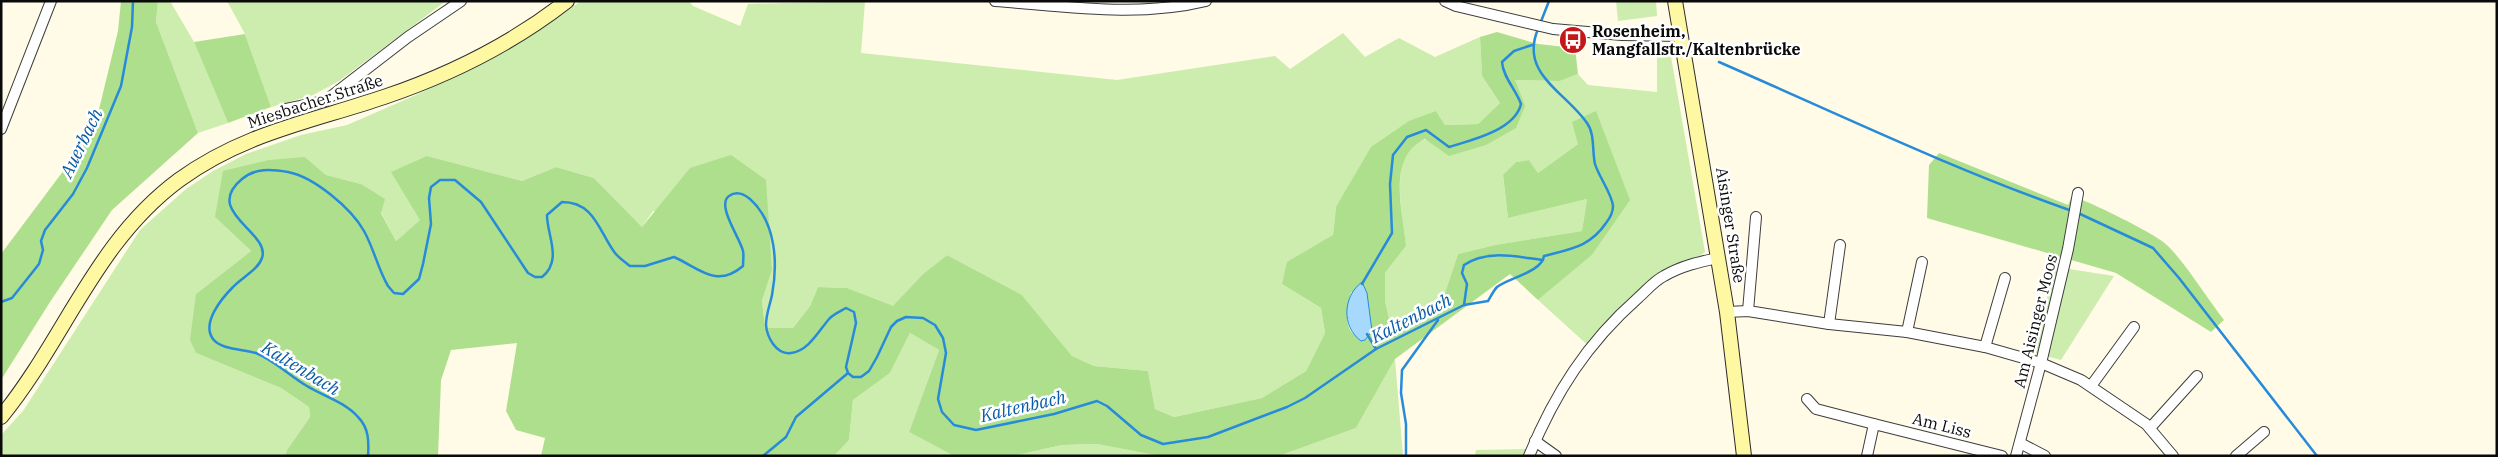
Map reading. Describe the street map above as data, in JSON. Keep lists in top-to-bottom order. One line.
{"streets":{"main road":["Miesbacher Straße","Aisinger Straße"],"street":["Am Aisinger Moos","Am Liss"]},"water":["Auerbach","Kaltenbach"],"places":{"bus stop":["Rosenheim, Mangfallstr./Kaltenbrücke"]}}
